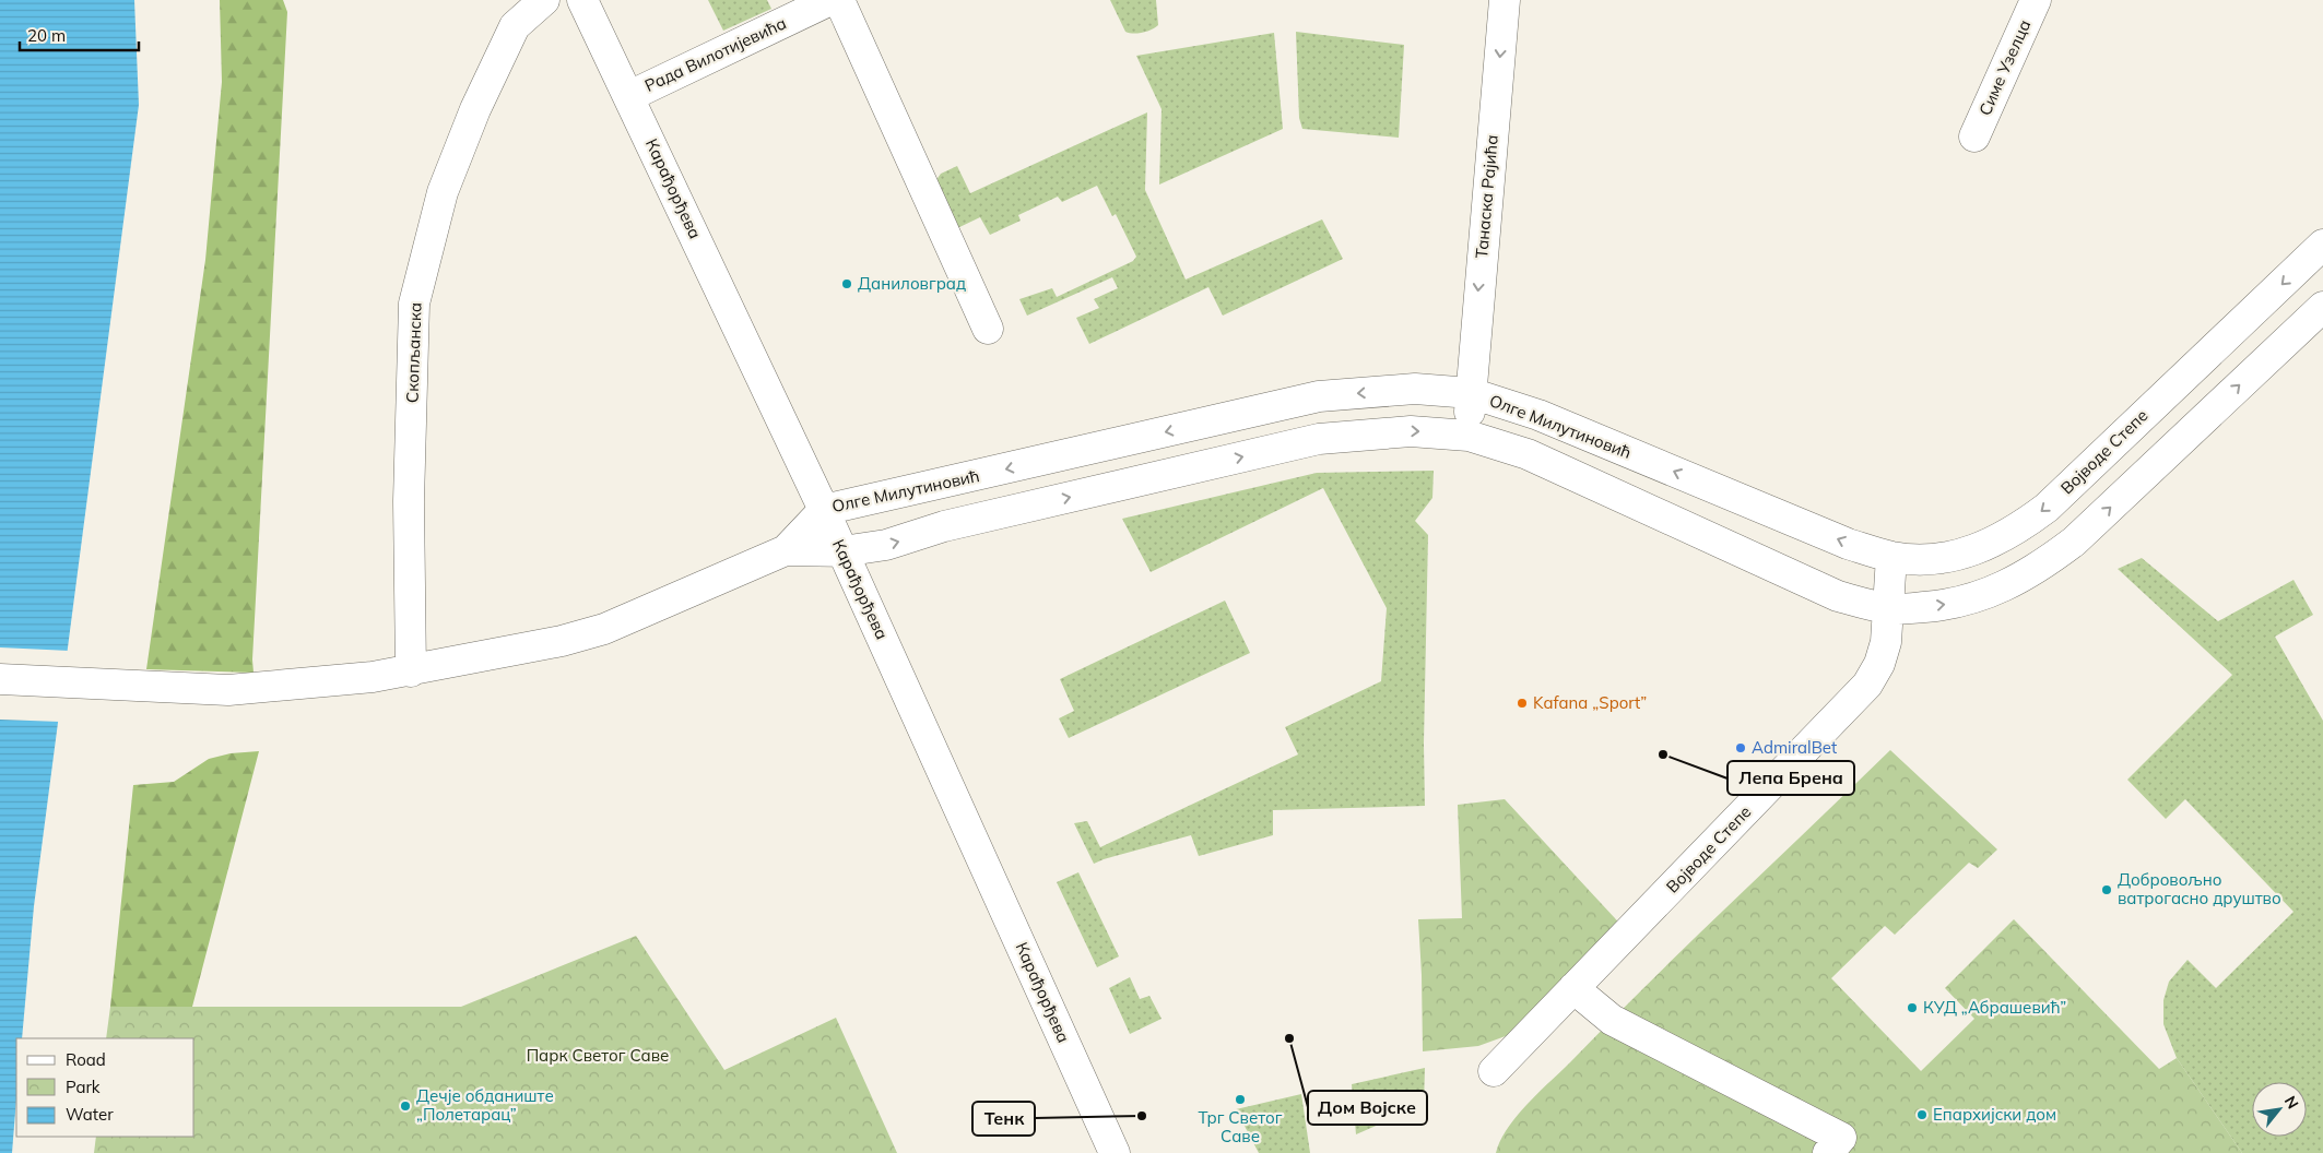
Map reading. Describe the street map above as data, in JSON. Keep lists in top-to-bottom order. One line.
{"streets":{"street":["Рада Вилотијевића","Симе Узелца","Карађорђева","Танаска Рајића","Скопљанска","Олге Милутиновић","Војводе Степе"]},"crossings":[["Рада Вилотијевића","Карађорђева"],["Карађорђева","Олге Милутиновић"],["Танаска Рајића","Олге Милутиновић"],["Олге Милутиновић","Војводе Степе"]],"one_way":["Танаска Рајића"],"parks":["Парк Светог Саве"],"places":["Даниловград","Kafana „Sport”","AdmiralBet","Лепа Брена","Добровољно ватрогасно друштво","КУД „Абрашевић”","Дом Војске","Трг Светог Саве","Дечје обданиште „Полетарац”","Епархијски дом","Тенк"],"legend":["Road","Park","Water"],"scale_bar":"20 m","north":"top right"}
